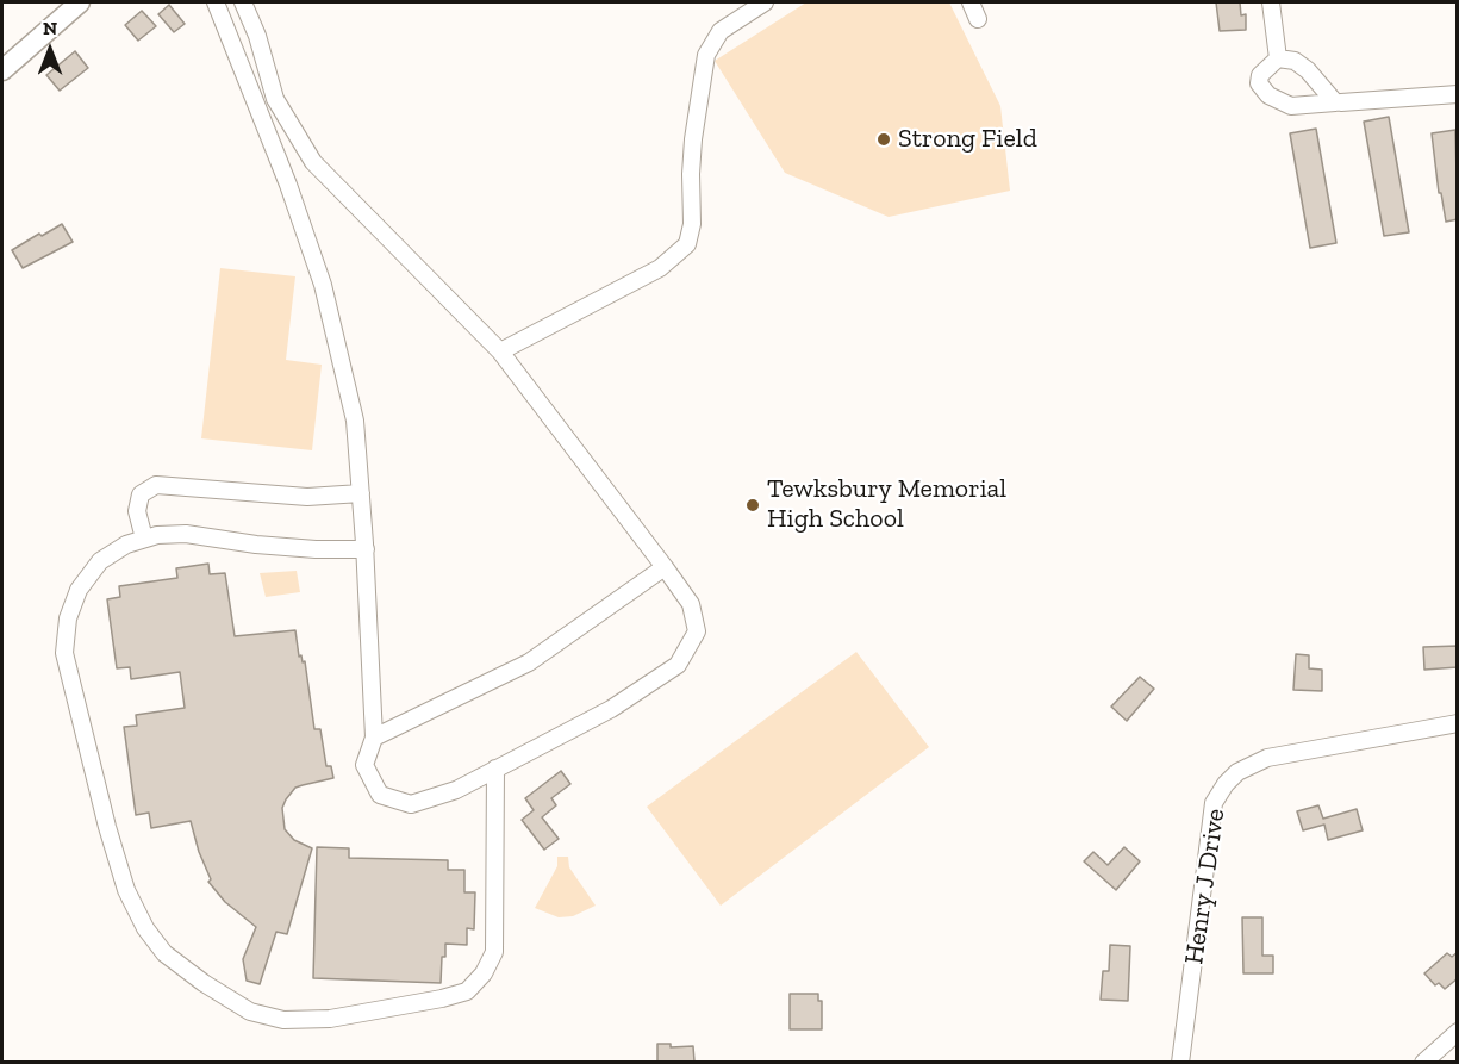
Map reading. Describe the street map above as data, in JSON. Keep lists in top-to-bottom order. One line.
{"streets":{"street":["Henry J Drive"]},"places":["Strong Field","Tewksbury Memorial High School"],"north":"top"}
